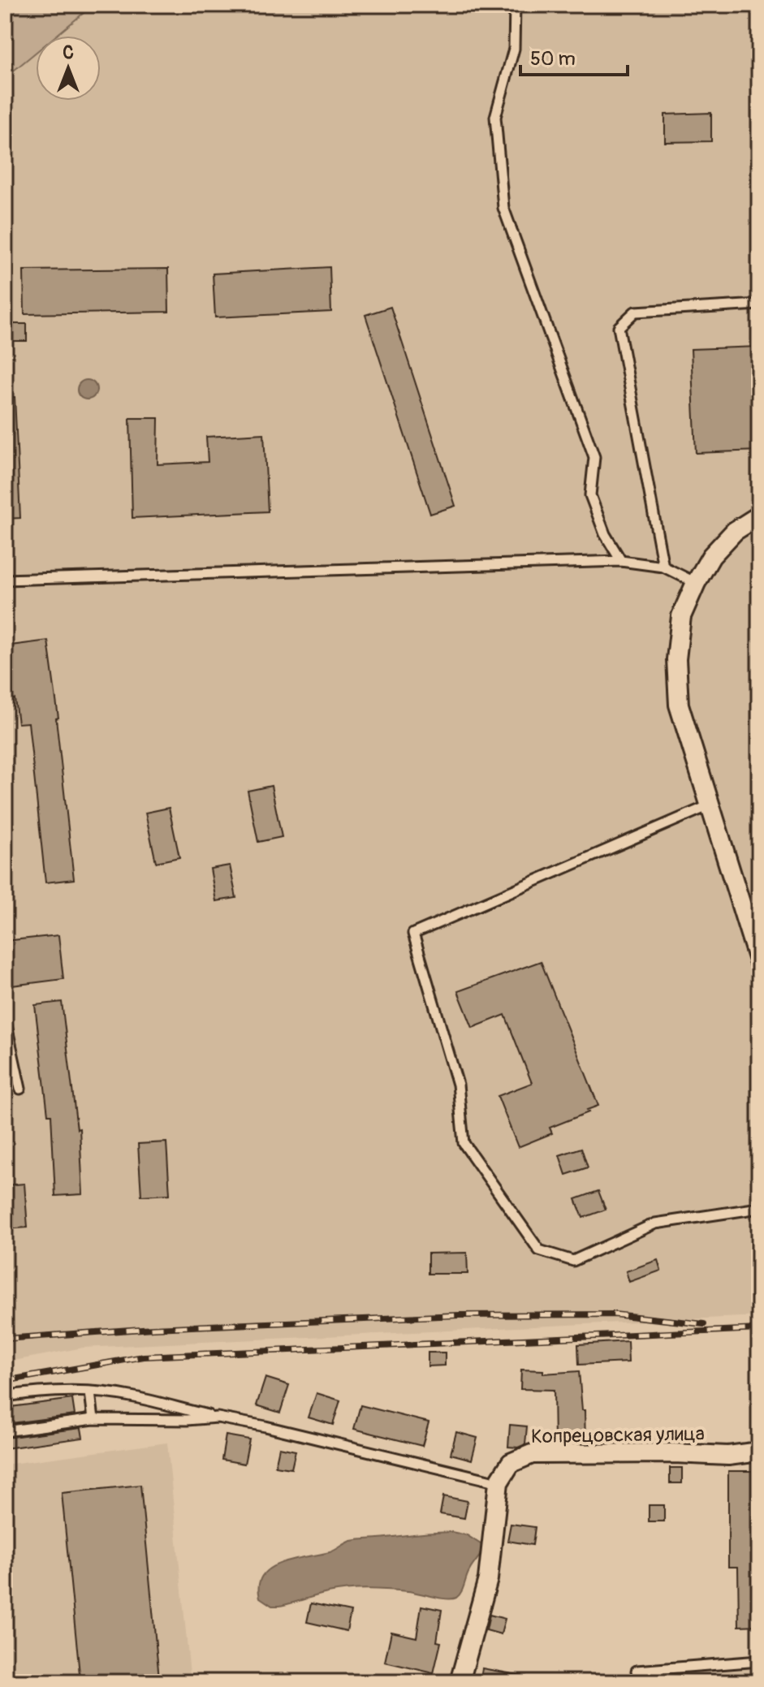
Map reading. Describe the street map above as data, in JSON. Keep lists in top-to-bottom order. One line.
{"streets":{"street":["Копрецовская улица"]},"scale_bar":"50 m","north":"top"}
